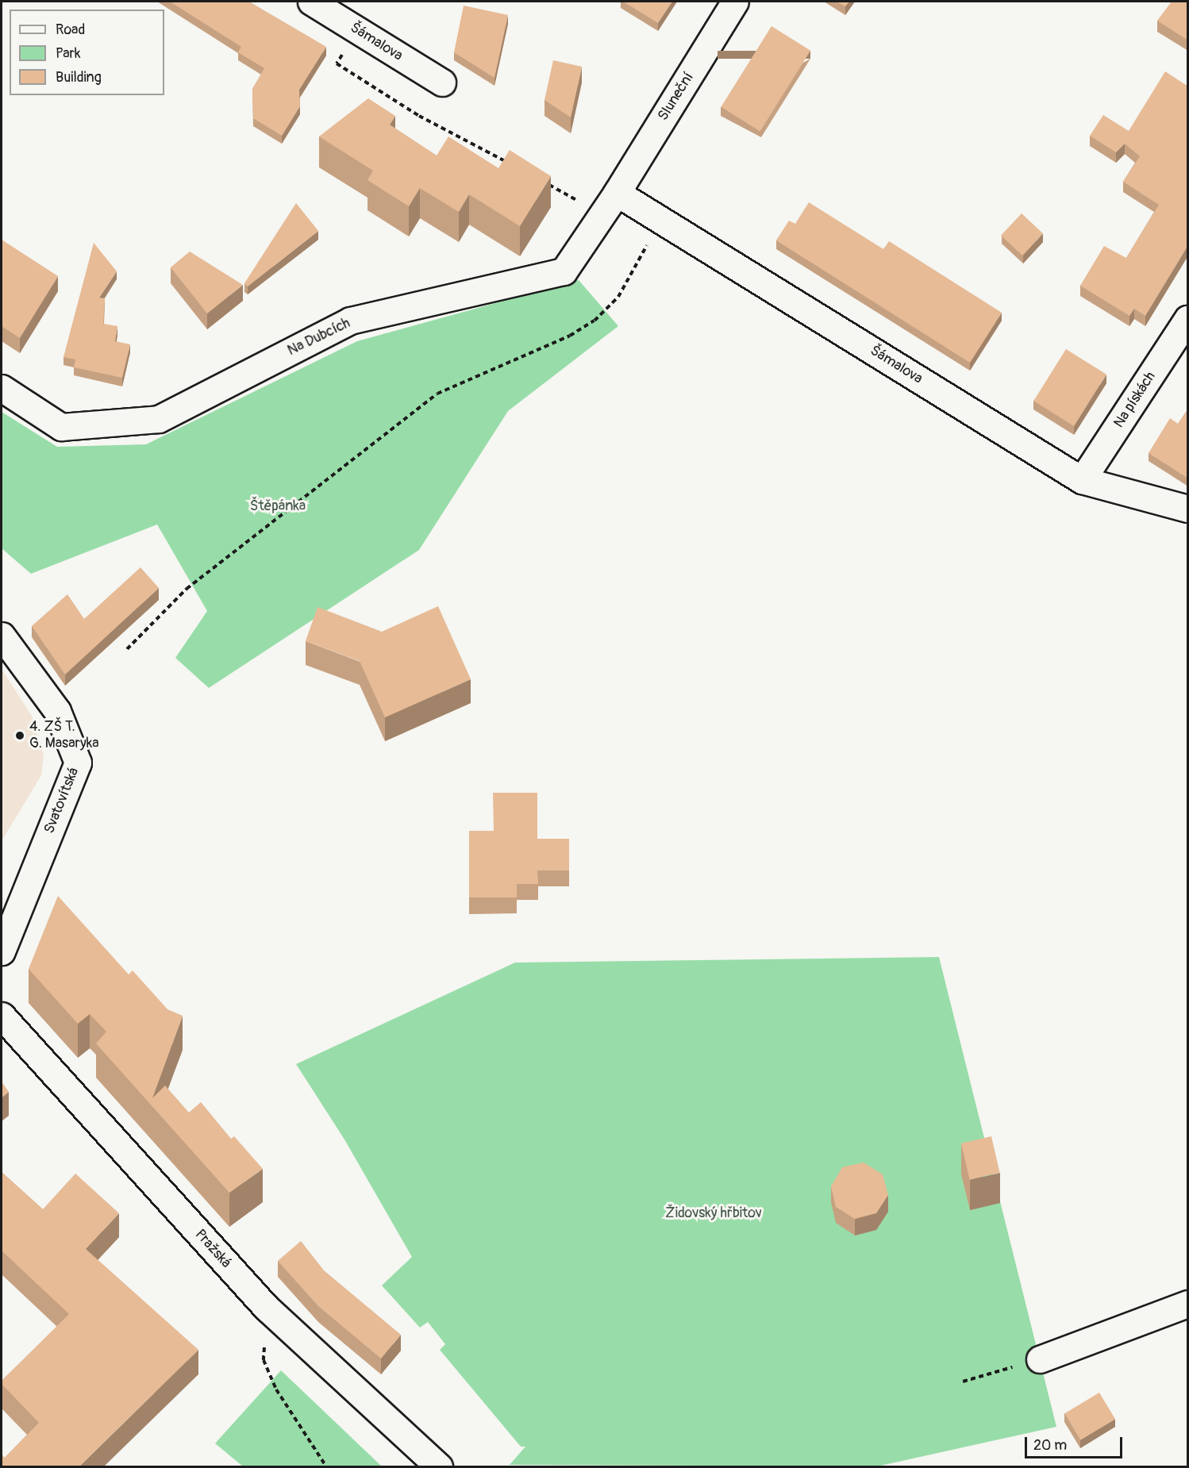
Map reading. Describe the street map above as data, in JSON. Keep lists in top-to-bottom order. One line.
{"streets":{"street":["Šámalova","Sluneční","Na Dubcích","Na pískách","Svatovítská","Pražská"]},"crossings":[["Šámalova","Sluneční"],["Šámalova","Na Dubcích"],["Šámalova","Na pískách"],["Sluneční","Na Dubcích"]],"parks":["Štěpánka","Židovský hřbitov"],"places":["4. ZŠ T. G. Masaryka"],"legend":["Road","Park","Building"],"scale_bar":"20 m"}
